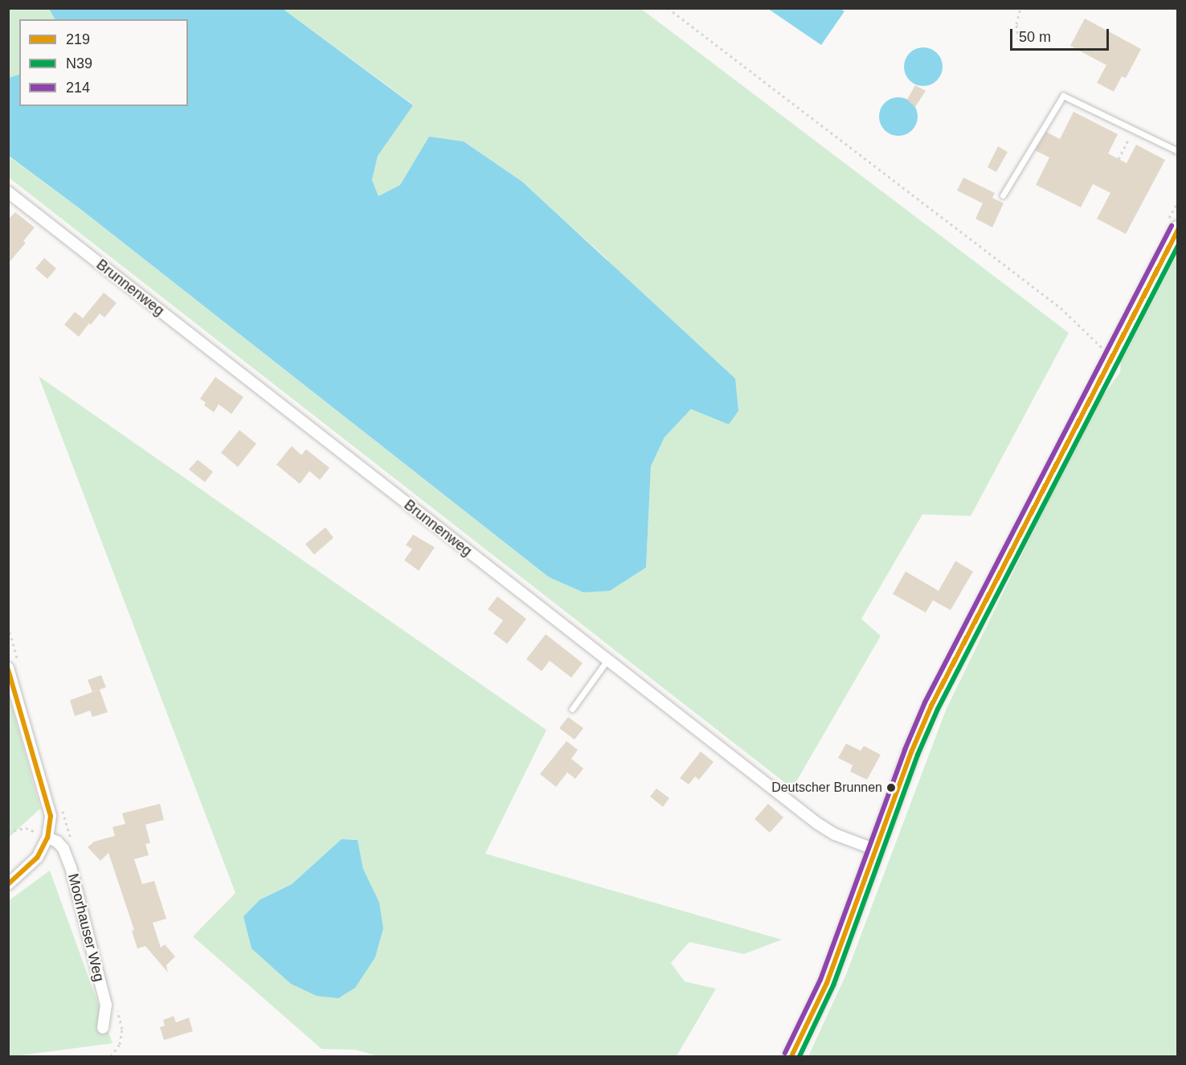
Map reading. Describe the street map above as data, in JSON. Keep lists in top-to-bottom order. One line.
{"streets":{"street":["Brunnenweg","Moorhauser Weg"]},"places":["Deutscher Brunnen"],"lines":["transit line 214","transit line 219","transit line N39"],"legend":["219","N39","214"],"scale_bar":"50 m"}
